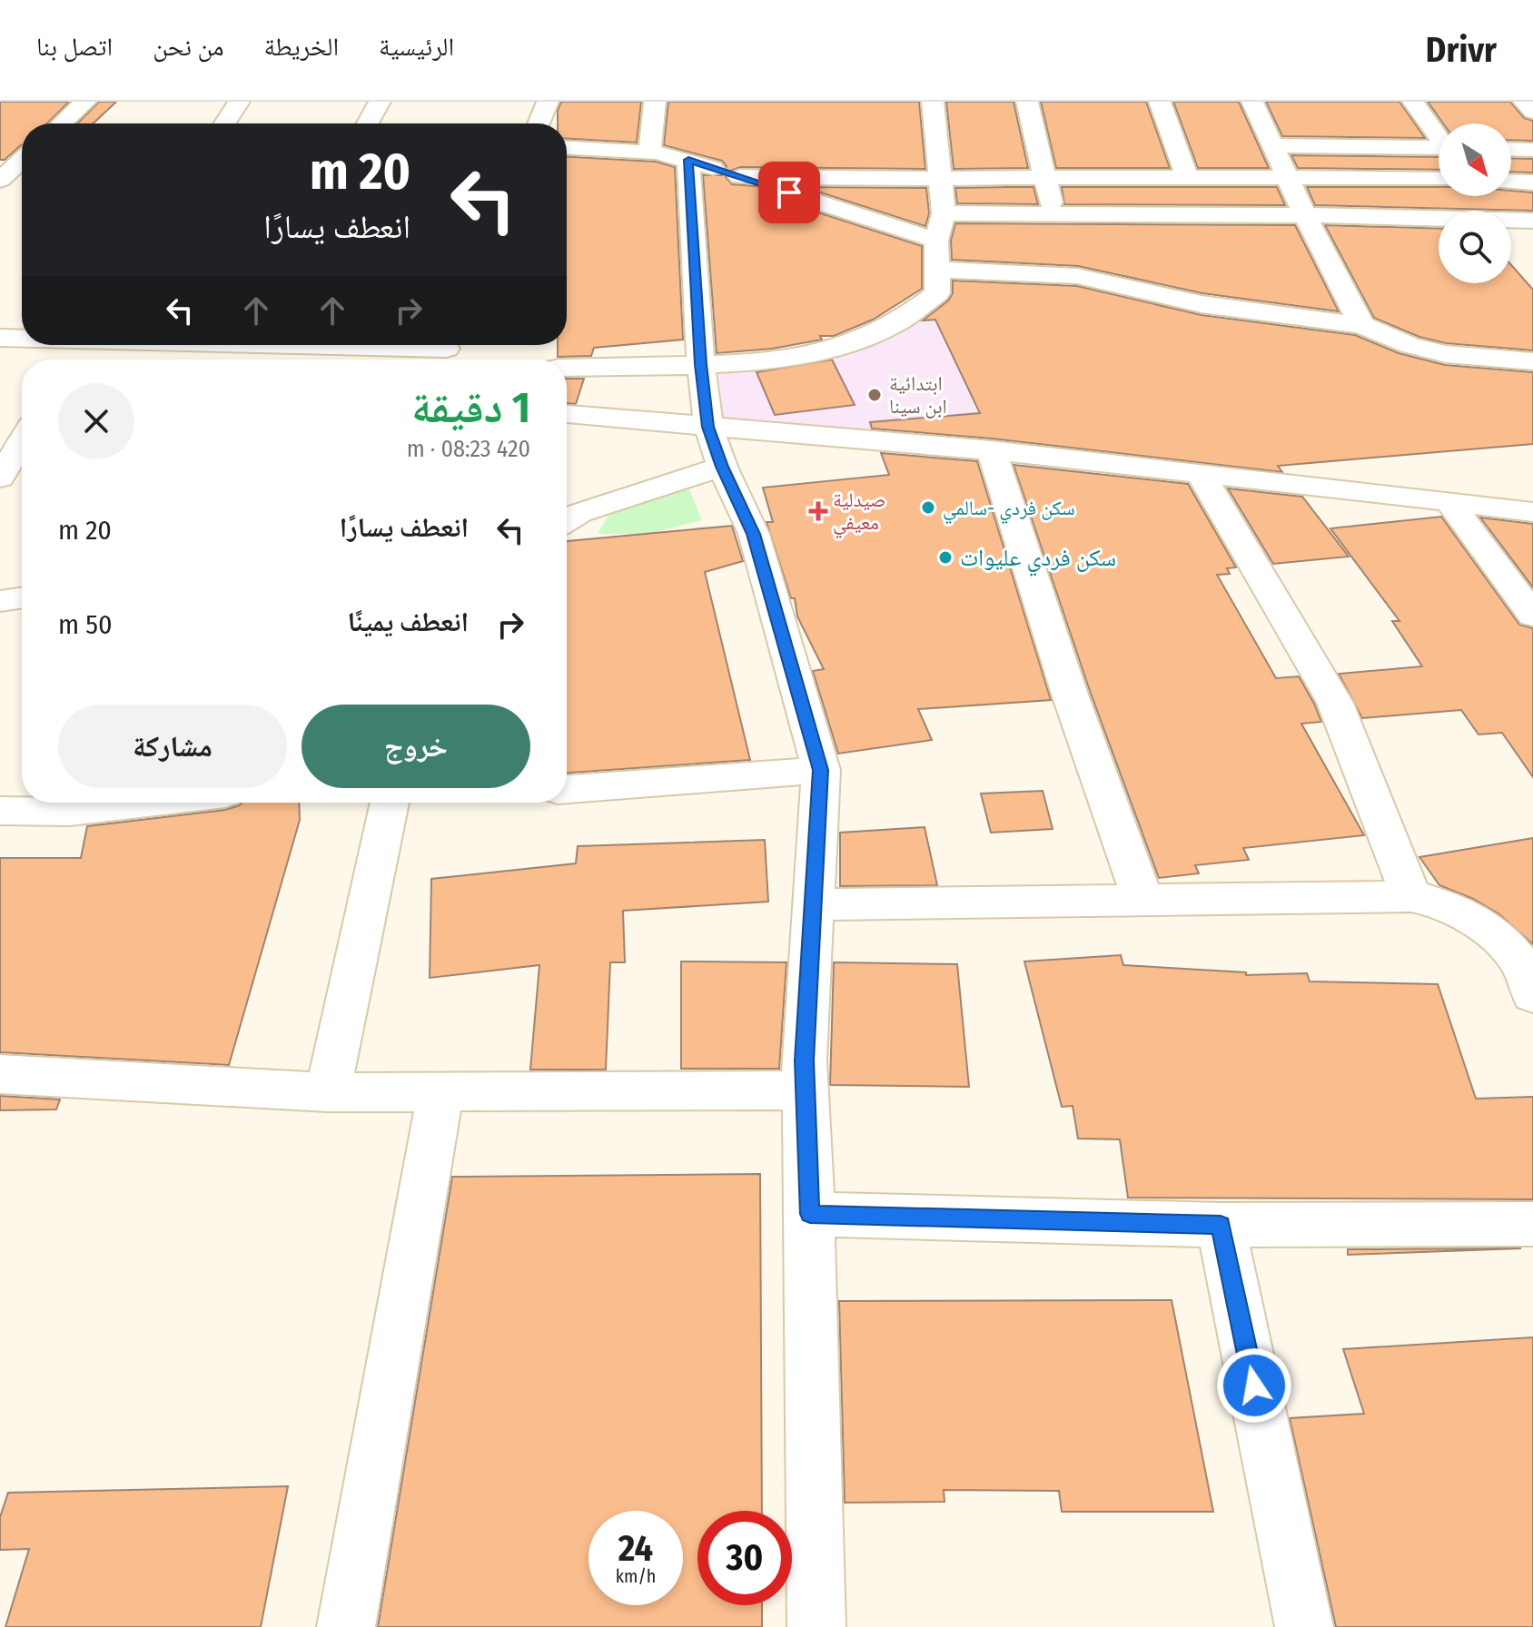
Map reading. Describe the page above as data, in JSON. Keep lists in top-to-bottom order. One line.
{"places":{"other":["ابتدائية ابن سينا","سكن فردي -سالمي","سكن فردي عليوات"],"health":["صيدلية معيفي"]},"north":"bottom right","page":{"header":"Drivr","nav":["الرئيسية","الخريطة","من نحن","اتصل بنا"],"turn":["20 m","انعطف يسارًا"],"heading":["1 دقيقة","420 m · 08:23"],"list":[{"name":"انعطف يسارًا","value":"20 m"},{"name":"انعطف يمينًا","value":"50 m"}],"buttons":["خروج","مشاركة"],"speed":"24 km/h","limit":"30"}}
